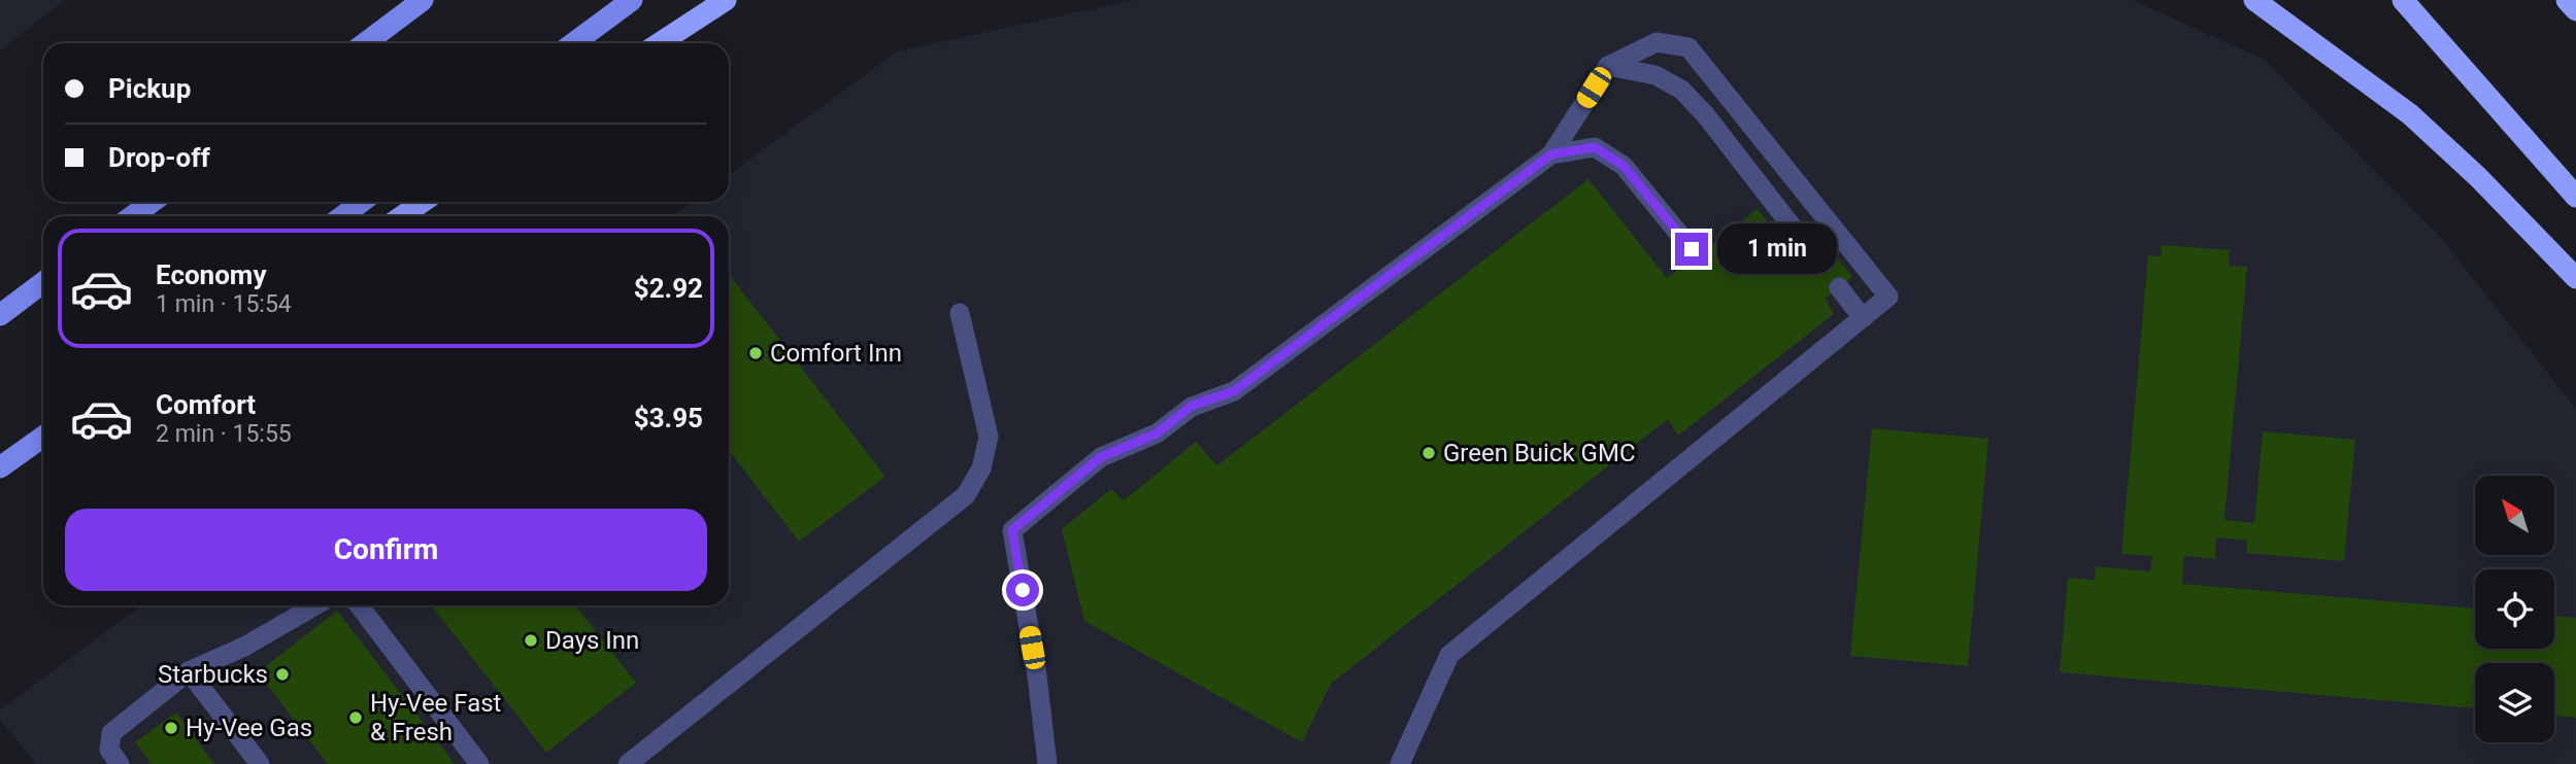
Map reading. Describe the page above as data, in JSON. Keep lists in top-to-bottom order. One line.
{"places":["Comfort Inn","Green Buick GMC","Days Inn","Starbucks","Hy-Vee Fast & Fresh","Hy-Vee Gas"],"north":"top left","page":{"banner":["Pickup","Drop-off"],"bubble":"1 min","list":[{"name":"Economy","note":"1 min · 15:54","value":"$2.92"},{"name":"Comfort","note":"2 min · 15:55","value":"$3.95"}],"buttons":"Confirm"}}
